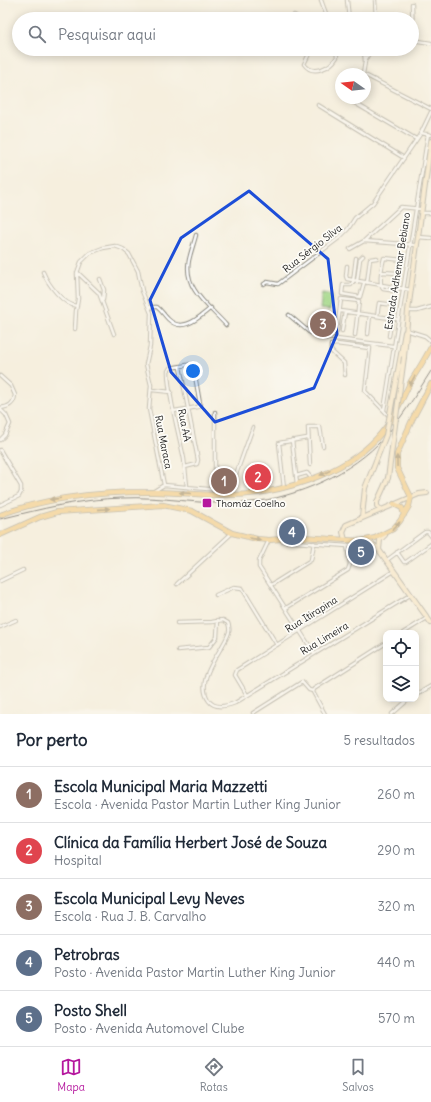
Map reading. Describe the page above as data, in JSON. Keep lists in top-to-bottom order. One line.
{"streets":{"main road":["Estrada Adhemar Bebiano"],"street":["Rua Sérgio Silva","Rua AA","Rua Maraca","Rua Itirapina","Rua Limeira"]},"crossings":[["Rua Itirapina","Rua Limeira"]],"places":{"transit":["Thomáz Coelho"]},"north":"left","page":{"search":"Pesquisar aqui","pins":["3","2","1","4","5"],"heading":["Por perto","5 resultados"],"list":[{"mark":"1","name":"Escola Municipal Maria Mazzetti","note":"Escola · Avenida Pastor Martin Luther King Junior","value":"260 m"},{"mark":"2","name":"Clínica da Família Herbert José de Souza","note":"Hospital","value":"290 m"},{"mark":"3","name":"Escola Municipal Levy Neves","note":"Escola · Rua J. B. Carvalho","value":"320 m"},{"mark":"4","name":"Petrobras","note":"Posto · Avenida Pastor Martin Luther King Junior","value":"440 m"},{"mark":"5","name":"Posto Shell","note":"Posto · Avenida Automovel Clube","value":"570 m"}],"nav":["Mapa","Rotas","Salvos"]}}
